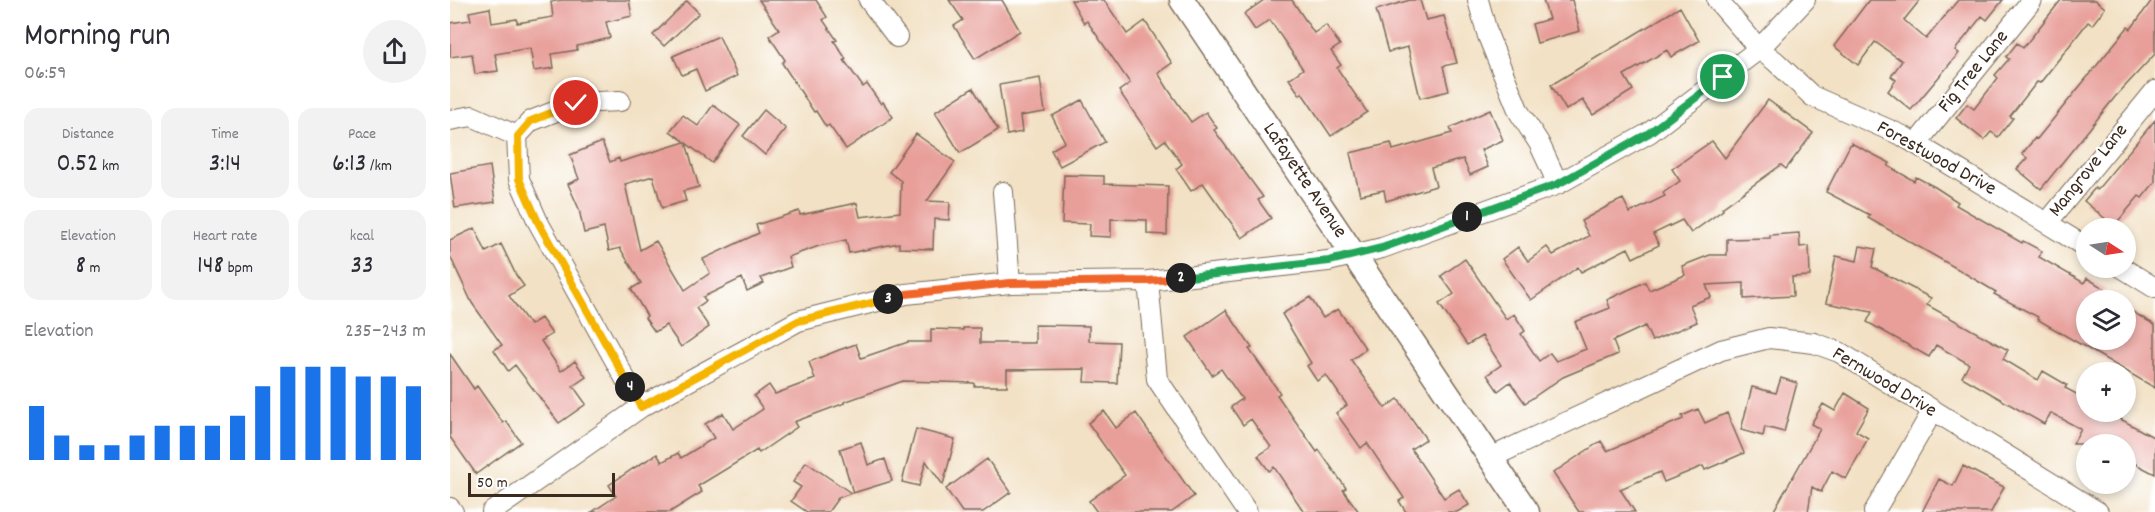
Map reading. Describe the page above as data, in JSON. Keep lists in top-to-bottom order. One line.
{"streets":{"street":["Fig Tree Lane","Forestwood Drive","Mangrove Lane","Lafayette Avenue","Fernwood Drive"]},"crossings":[["Fig Tree Lane","Forestwood Drive"],["Forestwood Drive","Mangrove Lane"],["Lafayette Avenue","Fernwood Drive"]],"scale_bar":"50 m","north":"right","page":{"heading":["Morning run","06:59"],"stats":[["Distance","0.52 km"],["Time","3:14"],["Pace","6:13 /km"],["Elevation","8 m"],["Heart rate","148 bpm"],["kcal","33"]],"pins":["1","2","3","4"],"map_buttons":["+","−"],"chart":["Elevation","235–243 m"],"scale":"50 m"}}
